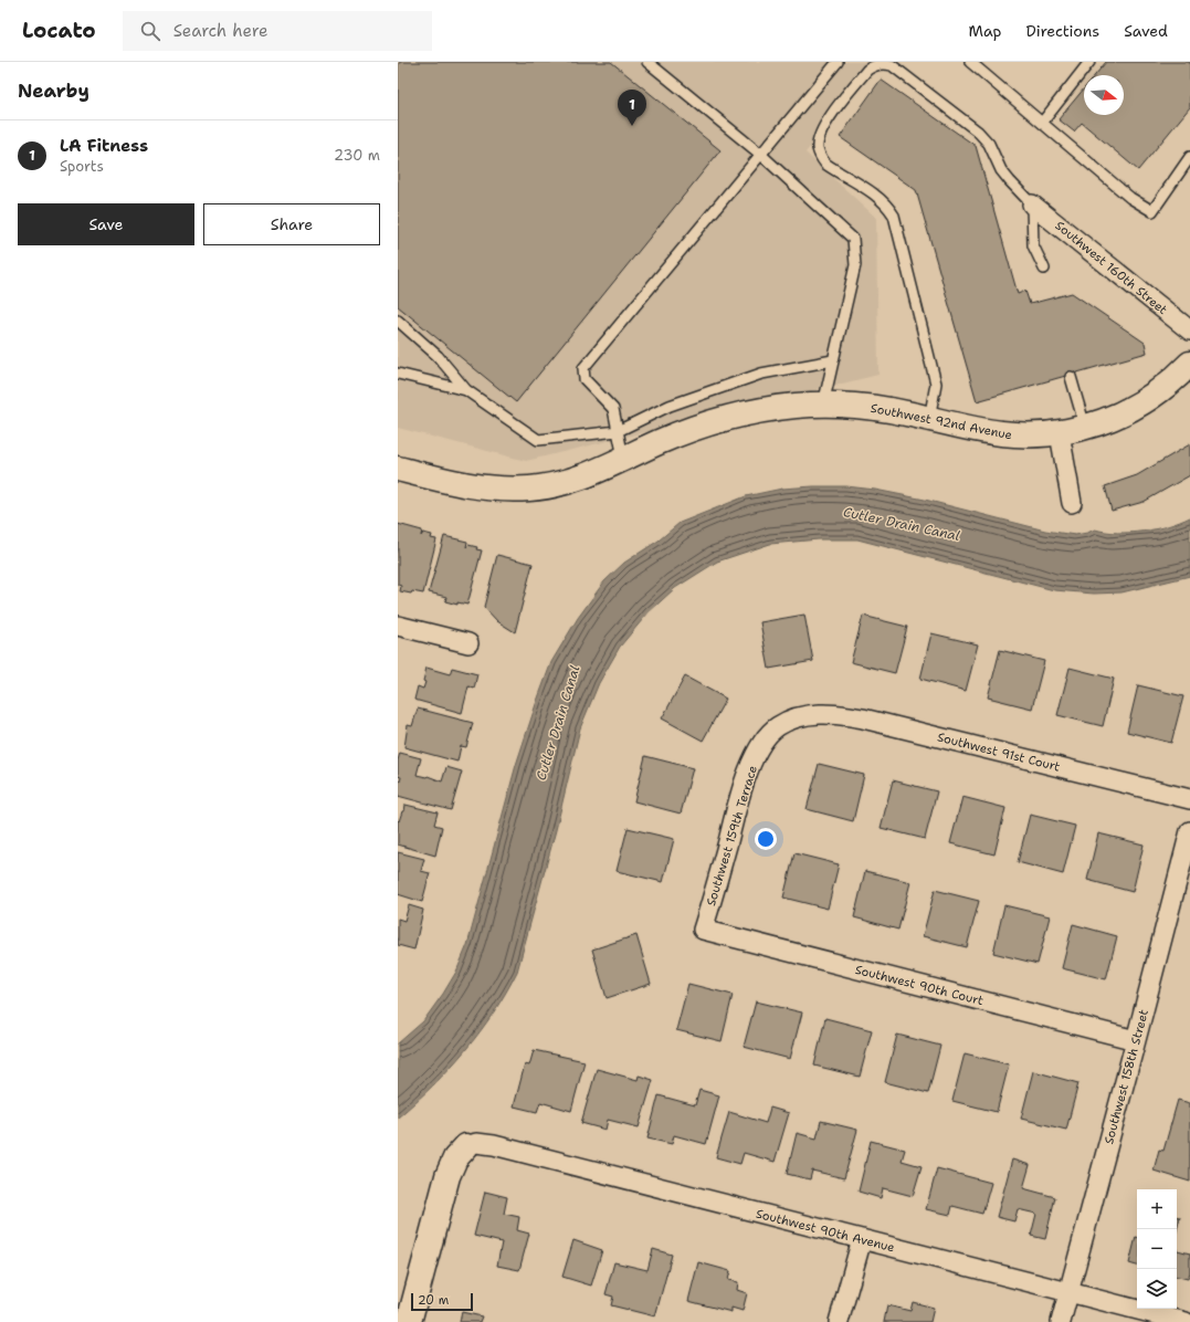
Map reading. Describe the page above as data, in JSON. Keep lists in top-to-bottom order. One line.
{"streets":{"street":["Southwest 160th Street","Southwest 92nd Avenue","Southwest 91st Court","Southwest 159th Terrace","Southwest 90th Court","Southwest 158th Street","Southwest 90th Avenue"]},"crossings":[["Southwest 91st Court","Southwest 159th Terrace"],["Southwest 159th Terrace","Southwest 90th Court"],["Southwest 90th Court","Southwest 158th Street"],["Southwest 158th Street","Southwest 90th Avenue"]],"water":["Cutler Drain Canal"],"scale_bar":"20 m","north":"right","page":{"header":"Locato","search":"Search here","nav":["Map","Directions","Saved"],"heading":"Nearby","pins":"1","list":[{"mark":"1","name":"LA Fitness","note":"Sports","value":"230 m"}],"buttons":["Save","Share"],"map_buttons":["+","−"],"scale":"20 m"}}
